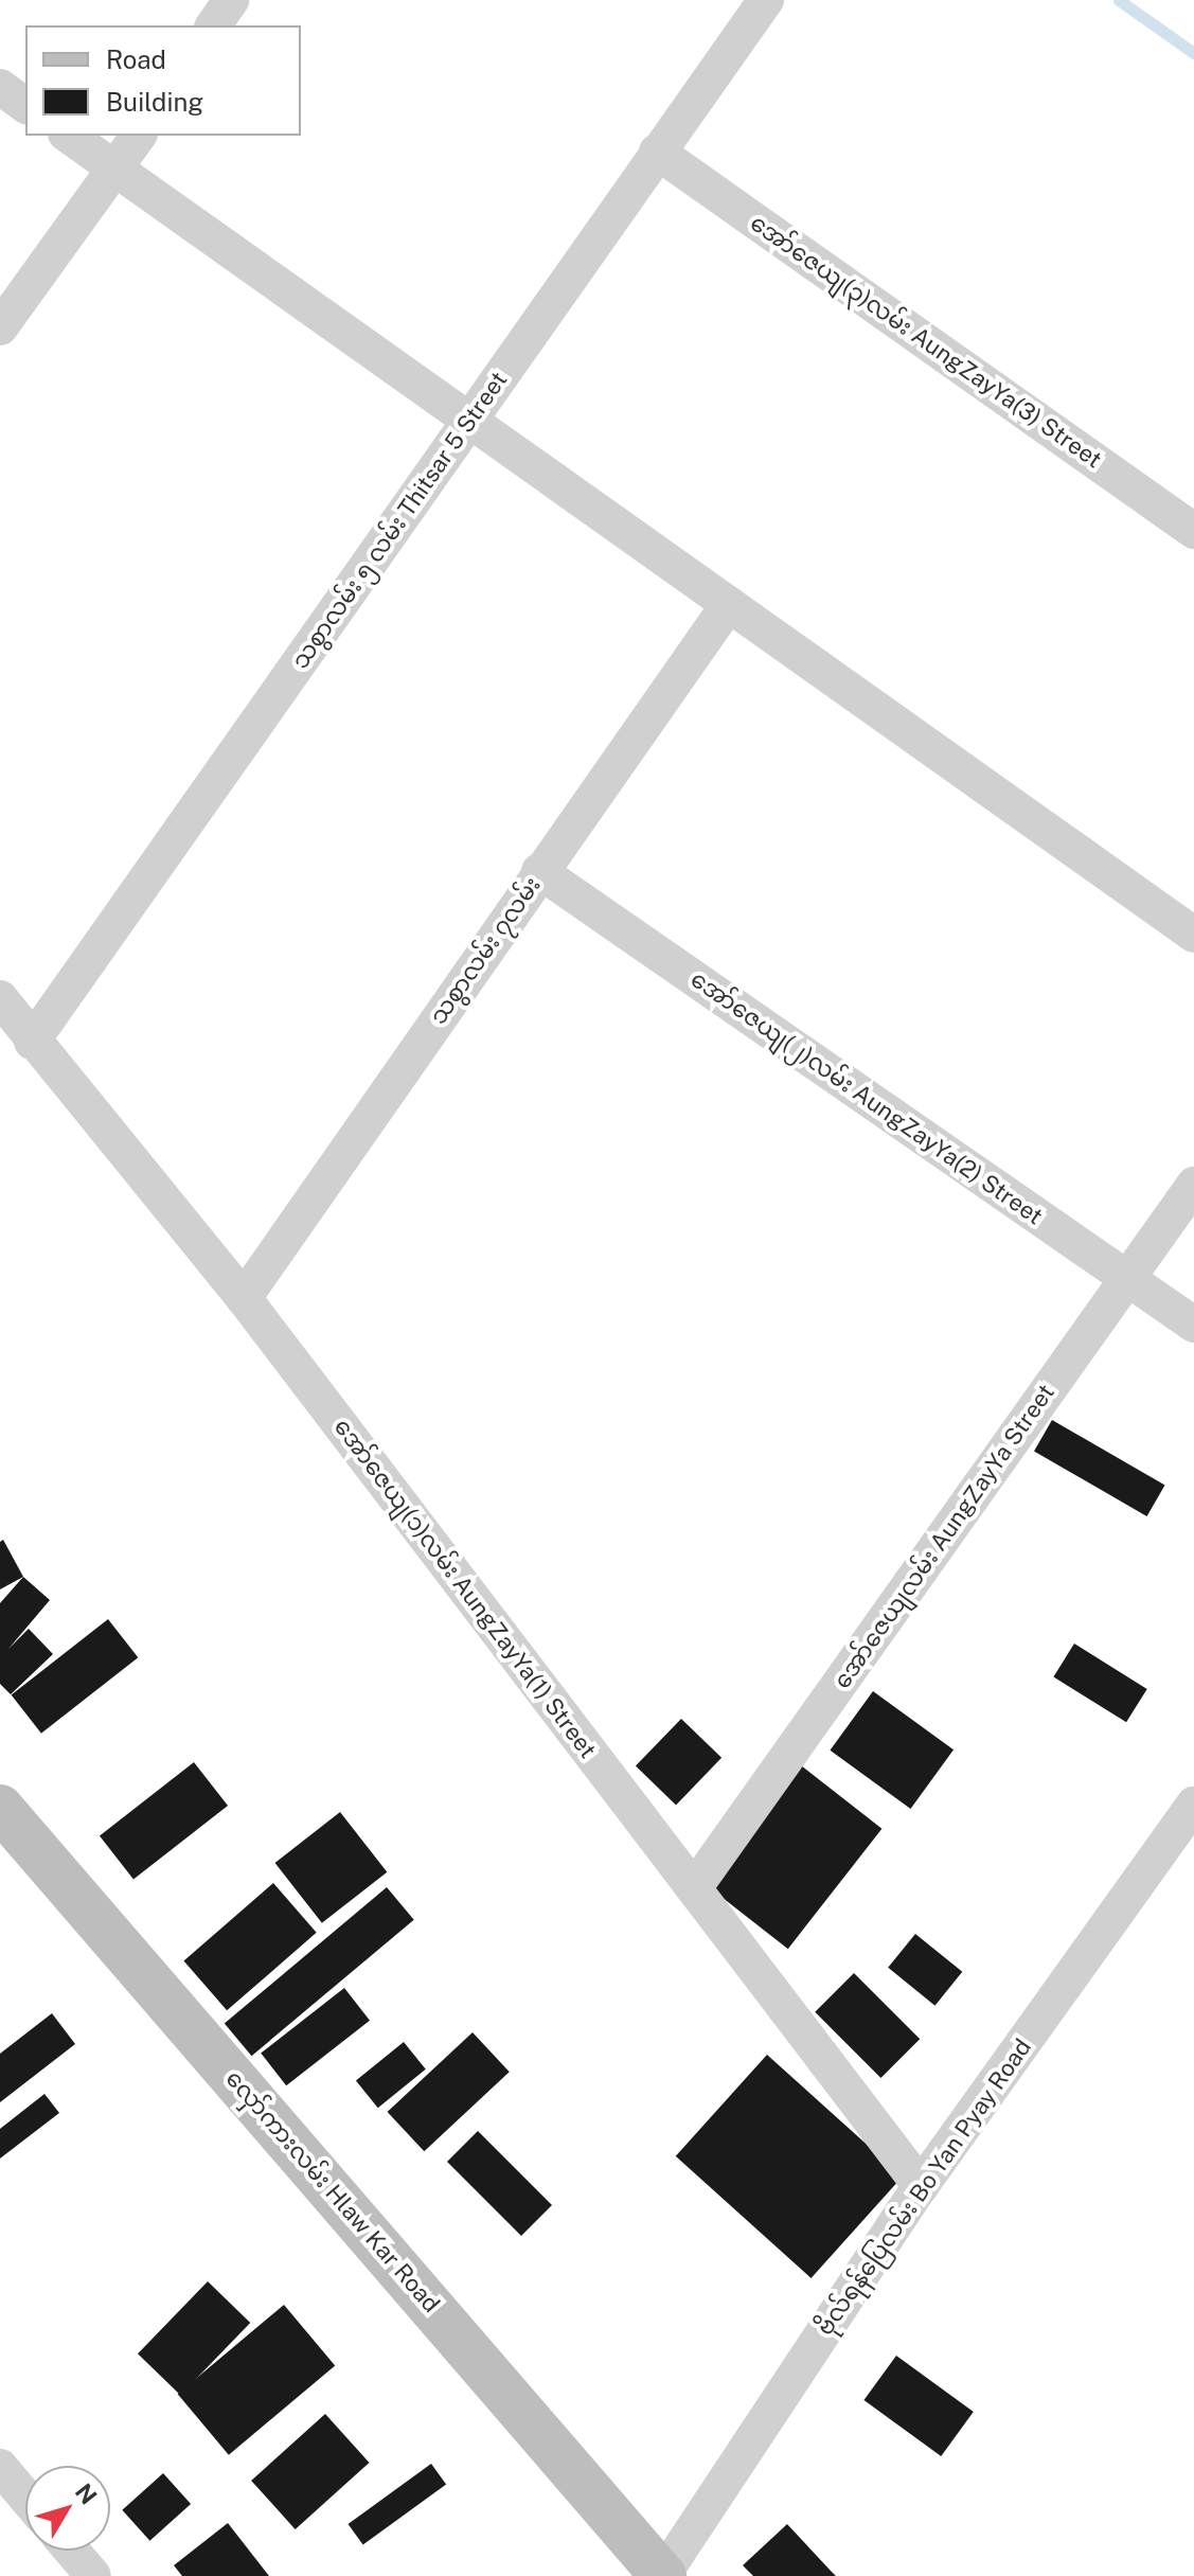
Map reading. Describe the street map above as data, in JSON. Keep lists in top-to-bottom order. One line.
{"streets":{"street":["အော်ဇေယျ(၃)လမ်း AungZayYa(3) Street","သစွာလမ်း ၅ လမ်း Thitsar 5 Street","သစွာလမ်း ၇လမ်း","အော်ဇေယျ(၂)လမ်း AungZayYa(2) Street","အော်ဇေယျလမ်း AungZayYa Street","အော်ဇေယျ(၁)လမ်း AungZayYa(1) Street","ဗိုလ်ရန်ပြေလမ်း Bo Yan Pyay Road","လှော်ကားလမ်း Hlaw Kar Road"]},"crossings":[["အော်ဇေယျ(၃)လမ်း AungZayYa(3) Street","သစွာလမ်း ၅ လမ်း Thitsar 5 Street"],["သစွာလမ်း ၅ လမ်း Thitsar 5 Street","အော်ဇေယျ(၁)လမ်း AungZayYa(1) Street"],["သစွာလမ်း ၇လမ်း","အော်ဇေယျ(၂)လမ်း AungZayYa(2) Street"],["သစွာလမ်း ၇လမ်း","အော်ဇေယျ(၁)လမ်း AungZayYa(1) Street"],["အော်ဇေယျ(၂)လမ်း AungZayYa(2) Street","အော်ဇေယျလမ်း AungZayYa Street"],["အော်ဇေယျလမ်း AungZayYa Street","အော်ဇေယျ(၁)လမ်း AungZayYa(1) Street"],["အော်ဇေယျ(၁)လမ်း AungZayYa(1) Street","ဗိုလ်ရန်ပြေလမ်း Bo Yan Pyay Road"],["ဗိုလ်ရန်ပြေလမ်း Bo Yan Pyay Road","လှော်ကားလမ်း Hlaw Kar Road"]],"legend":["Road","Building"],"north":"top right"}
